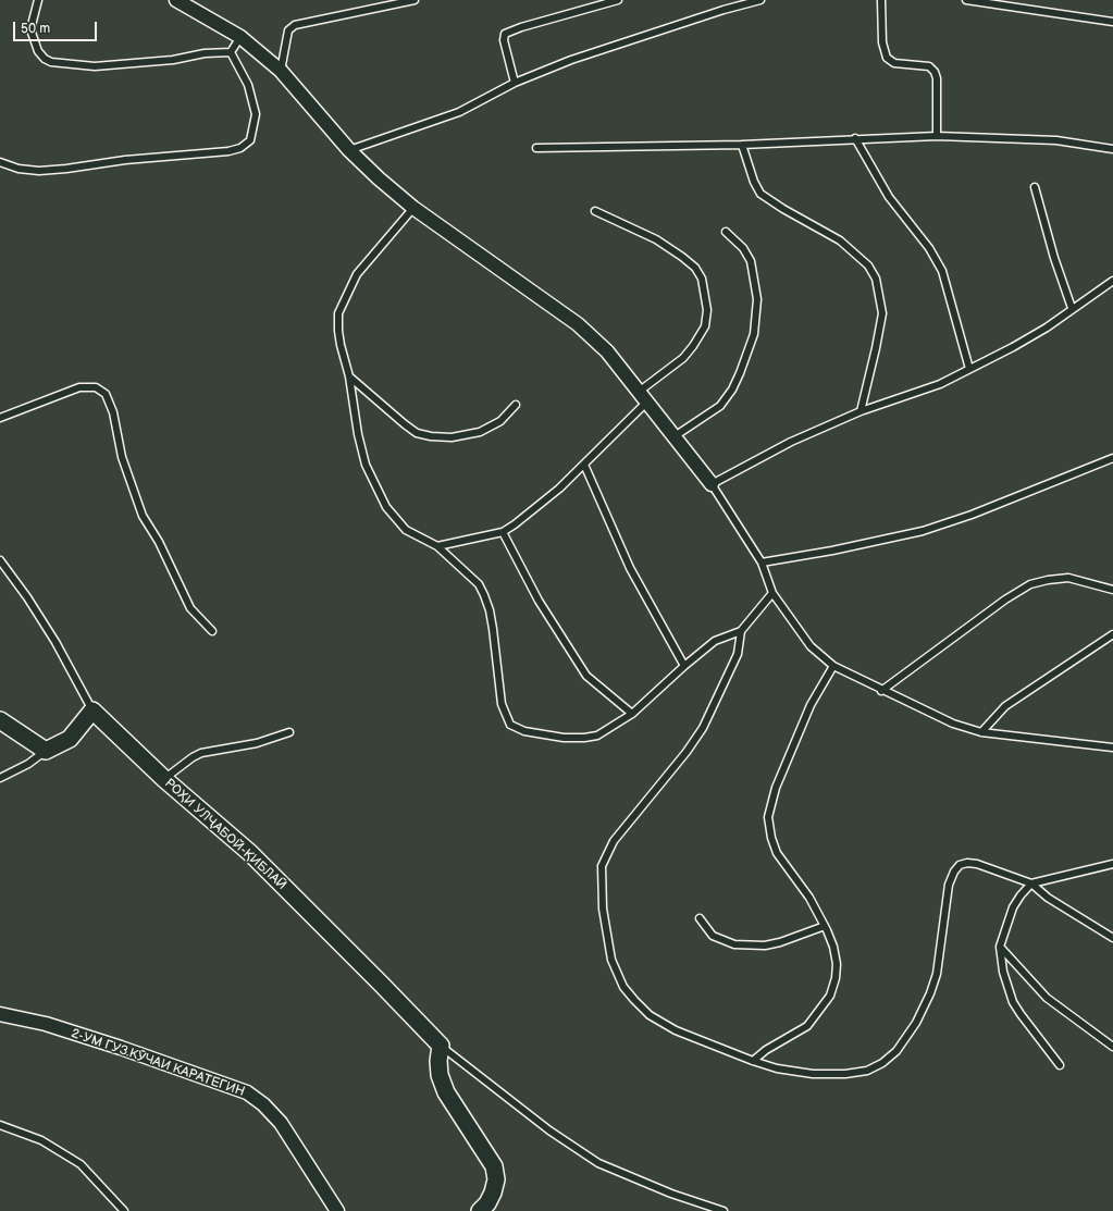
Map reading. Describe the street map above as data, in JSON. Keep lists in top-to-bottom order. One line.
{"streets":{"street":["РОҲИ УЛҶАБОЙ-ҚИБЛАӢ","2-УМ ГУЗ.КӮЧАИ КАРАТЕГИН"]},"scale_bar":"50 m"}
